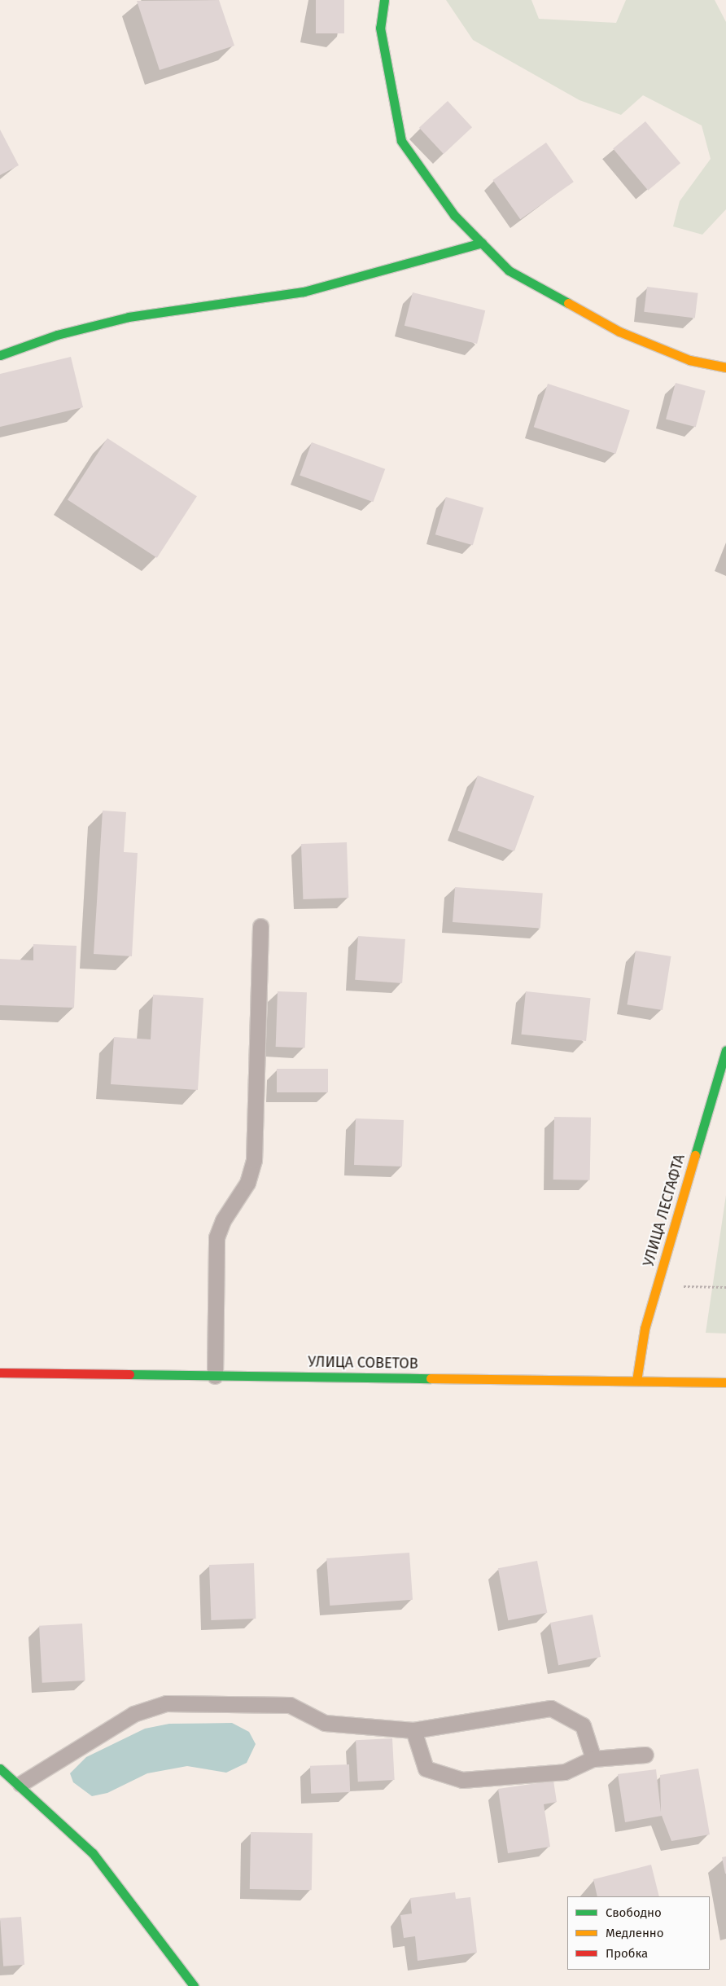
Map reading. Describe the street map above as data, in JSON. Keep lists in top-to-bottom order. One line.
{"streets":{"street":["УЛИЦА ЛЕСГАФТА","УЛИЦА СОВЕТОВ"]},"crossings":[["УЛИЦА ЛЕСГАФТА","УЛИЦА СОВЕТОВ"]],"legend":["Свободно","Медленно","Пробка"]}
